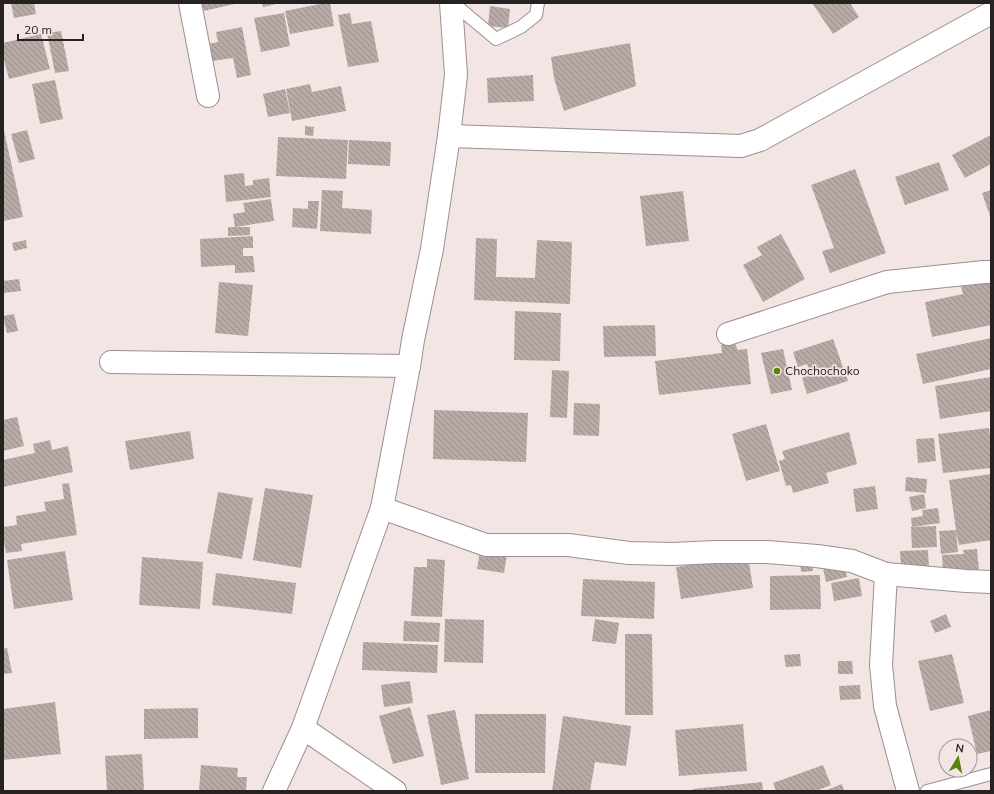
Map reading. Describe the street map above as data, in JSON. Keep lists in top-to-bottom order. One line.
{"places":["Chochochoko"],"scale_bar":"20 m","north":"top"}
